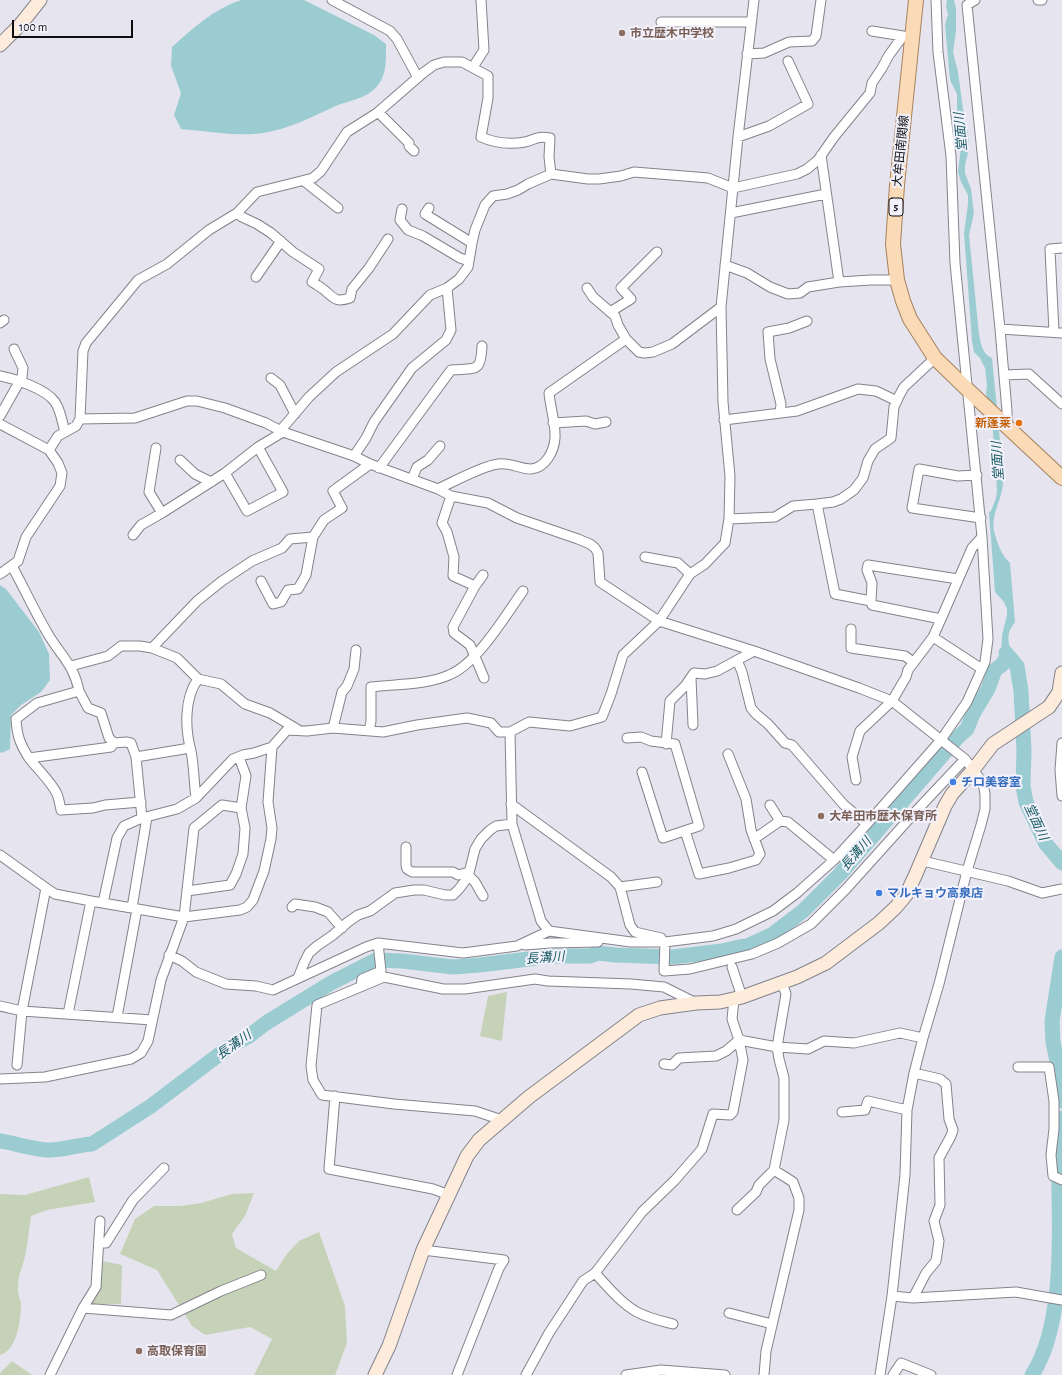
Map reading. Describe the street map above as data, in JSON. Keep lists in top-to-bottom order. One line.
{"streets":{"main road":["大牟田南関線","5"]},"water":["堂面川","長溝川"],"places":["市立歴木中学校","新蓬莱","チロ美容室","大牟田市歴木保育所","マルキョウ高泉店","高取保育園"],"scale_bar":"100 m"}
